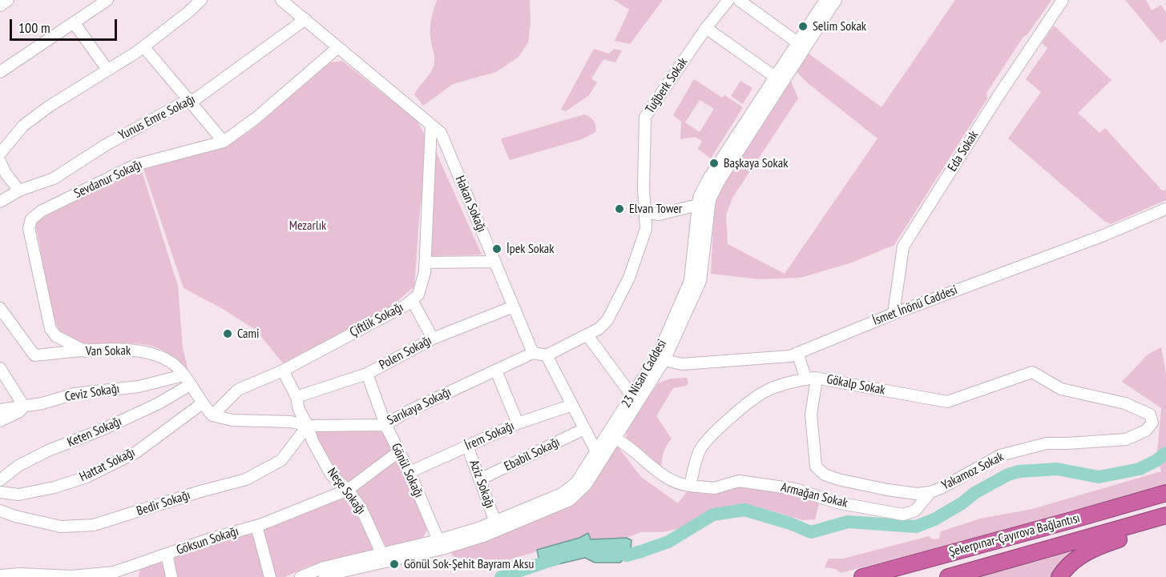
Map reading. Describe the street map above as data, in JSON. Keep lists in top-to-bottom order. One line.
{"streets":{"highway":["Şekerpınar-Çayırova Bağlantısı"],"street":["Tuğberk Sokak","Yunus Emre Sokağı","Eda Sokak","Sevdanur Sokağı","Hakan Sokağı","İsmet İnönü Caddesi","Çiftlik Sokağı","Van Sokak","Polen Sokağı","23 Nisan Caddesi","Gökalp Sokak","Ceviz Sokağı","Sarıkaya Sokağı","Keten Sokağı","İrem Sokağı","Ebabil Sokağı","Hattat Sokağı","Gönül Sokağı","Yakamoz Sokak","Aziz Sokağı","Neşe Sokağı","Armağan Sokak","Bedir Sokağı","Göksun Sokağı"]},"crossings":[["Yunus Emre Sokağı","Hakan Sokağı"],["Eda Sokak","İsmet İnönü Caddesi"],["Sevdanur Sokağı","Hakan Sokağı"],["Sevdanur Sokağı","Van Sokak"],["Hakan Sokağı","Çiftlik Sokağı"],["Hakan Sokağı","Polen Sokağı"],["Hakan Sokağı","Sarıkaya Sokağı"],["İsmet İnönü Caddesi","23 Nisan Caddesi"],["Çiftlik Sokağı","Van Sokak"],["Çiftlik Sokağı","Sarıkaya Sokağı"],["Çiftlik Sokağı","Neşe Sokağı"],["Van Sokak","Ceviz Sokağı"],["Van Sokak","Sarıkaya Sokağı"],["Van Sokak","Keten Sokağı"],["Van Sokak","Hattat Sokağı"],["Polen Sokağı","Gönül Sokağı"],["Polen Sokağı","Neşe Sokağı"],["23 Nisan Caddesi","Gönül Sokağı"],["23 Nisan Caddesi","Aziz Sokağı"],["23 Nisan Caddesi","Neşe Sokağı"],["Gökalp Sokak","Yakamoz Sokak"],["Gökalp Sokak","Armağan Sokak"],["Ceviz Sokağı","Keten Sokağı"],["Sarıkaya Sokağı","Gönül Sokağı"],["Sarıkaya Sokağı","Neşe Sokağı"],["Sarıkaya Sokağı","Bedir Sokağı"],["İrem Sokağı","Gönül Sokağı"],["İrem Sokağı","Aziz Sokağı"],["Ebabil Sokağı","Aziz Sokağı"],["Gönül Sokağı","Göksun Sokağı"],["Yakamoz Sokak","Armağan Sokak"],["Neşe Sokağı","Bedir Sokağı"],["Neşe Sokağı","Göksun Sokağı"]],"parks":["Mezarlık"],"places":["Selim Sokak","Başkaya Sokak","Elvan Tower","İpek Sokak","Cami","Gönül Sok-Şehit Bayram Aksu"],"scale_bar":"100 m"}
